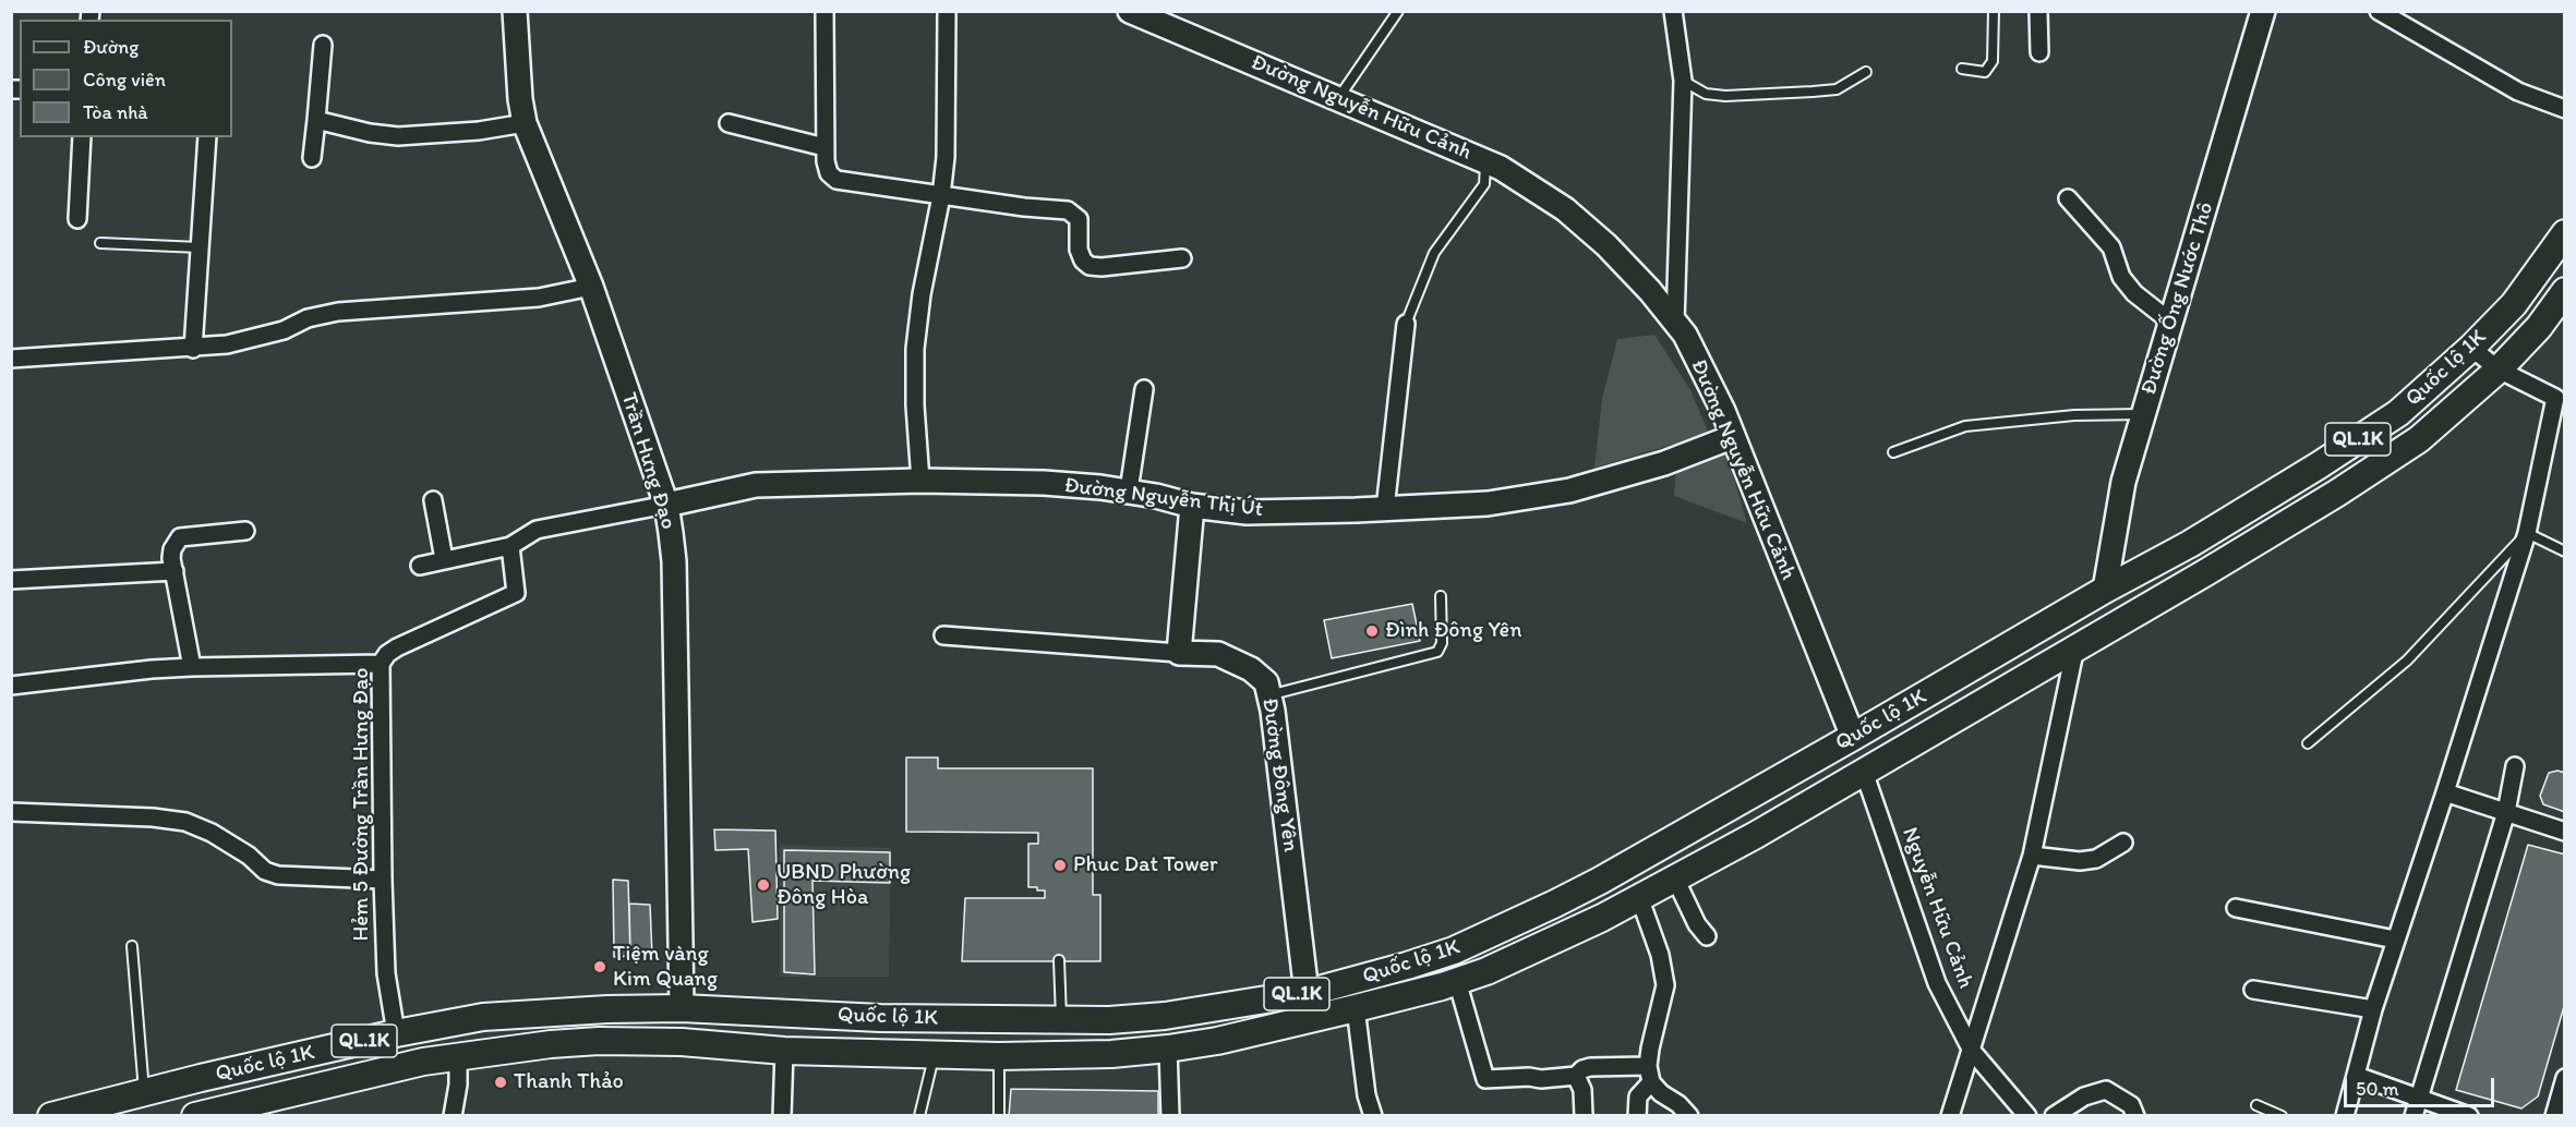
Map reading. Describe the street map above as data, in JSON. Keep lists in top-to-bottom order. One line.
{"streets":{"main road":["Quốc lộ 1K","QL.1K"],"street":["Đường Nguyễn Hữu Cảnh","Đường Ống Nước Thô","Trần Hưng Đạo","Đường Nguyễn Thị Út","Đường Đông Yên","Hẻm 5 Đường Trần Hưng Đạo","Nguyễn Hữu Cảnh"]},"crossings":[["Đường Nguyễn Hữu Cảnh","Quốc lộ 1K"],["Đường Nguyễn Hữu Cảnh","Đường Nguyễn Thị Út"],["Đường Ống Nước Thô","Quốc lộ 1K"],["Quốc lộ 1K","Trần Hưng Đạo"],["Quốc lộ 1K","Đường Đông Yên"],["Quốc lộ 1K","Hẻm 5 Đường Trần Hưng Đạo"],["Quốc lộ 1K","Nguyễn Hữu Cảnh"],["Trần Hưng Đạo","Đường Nguyễn Thị Út"]],"places":["Đình Đông Yên","Phuc Dat Tower","UBND Phường Đông Hòa","Tiệm vàng Kim Quang","Thanh Thảo"],"legend":["Đường","Công viên","Tòa nhà"],"scale_bar":"50 m"}
